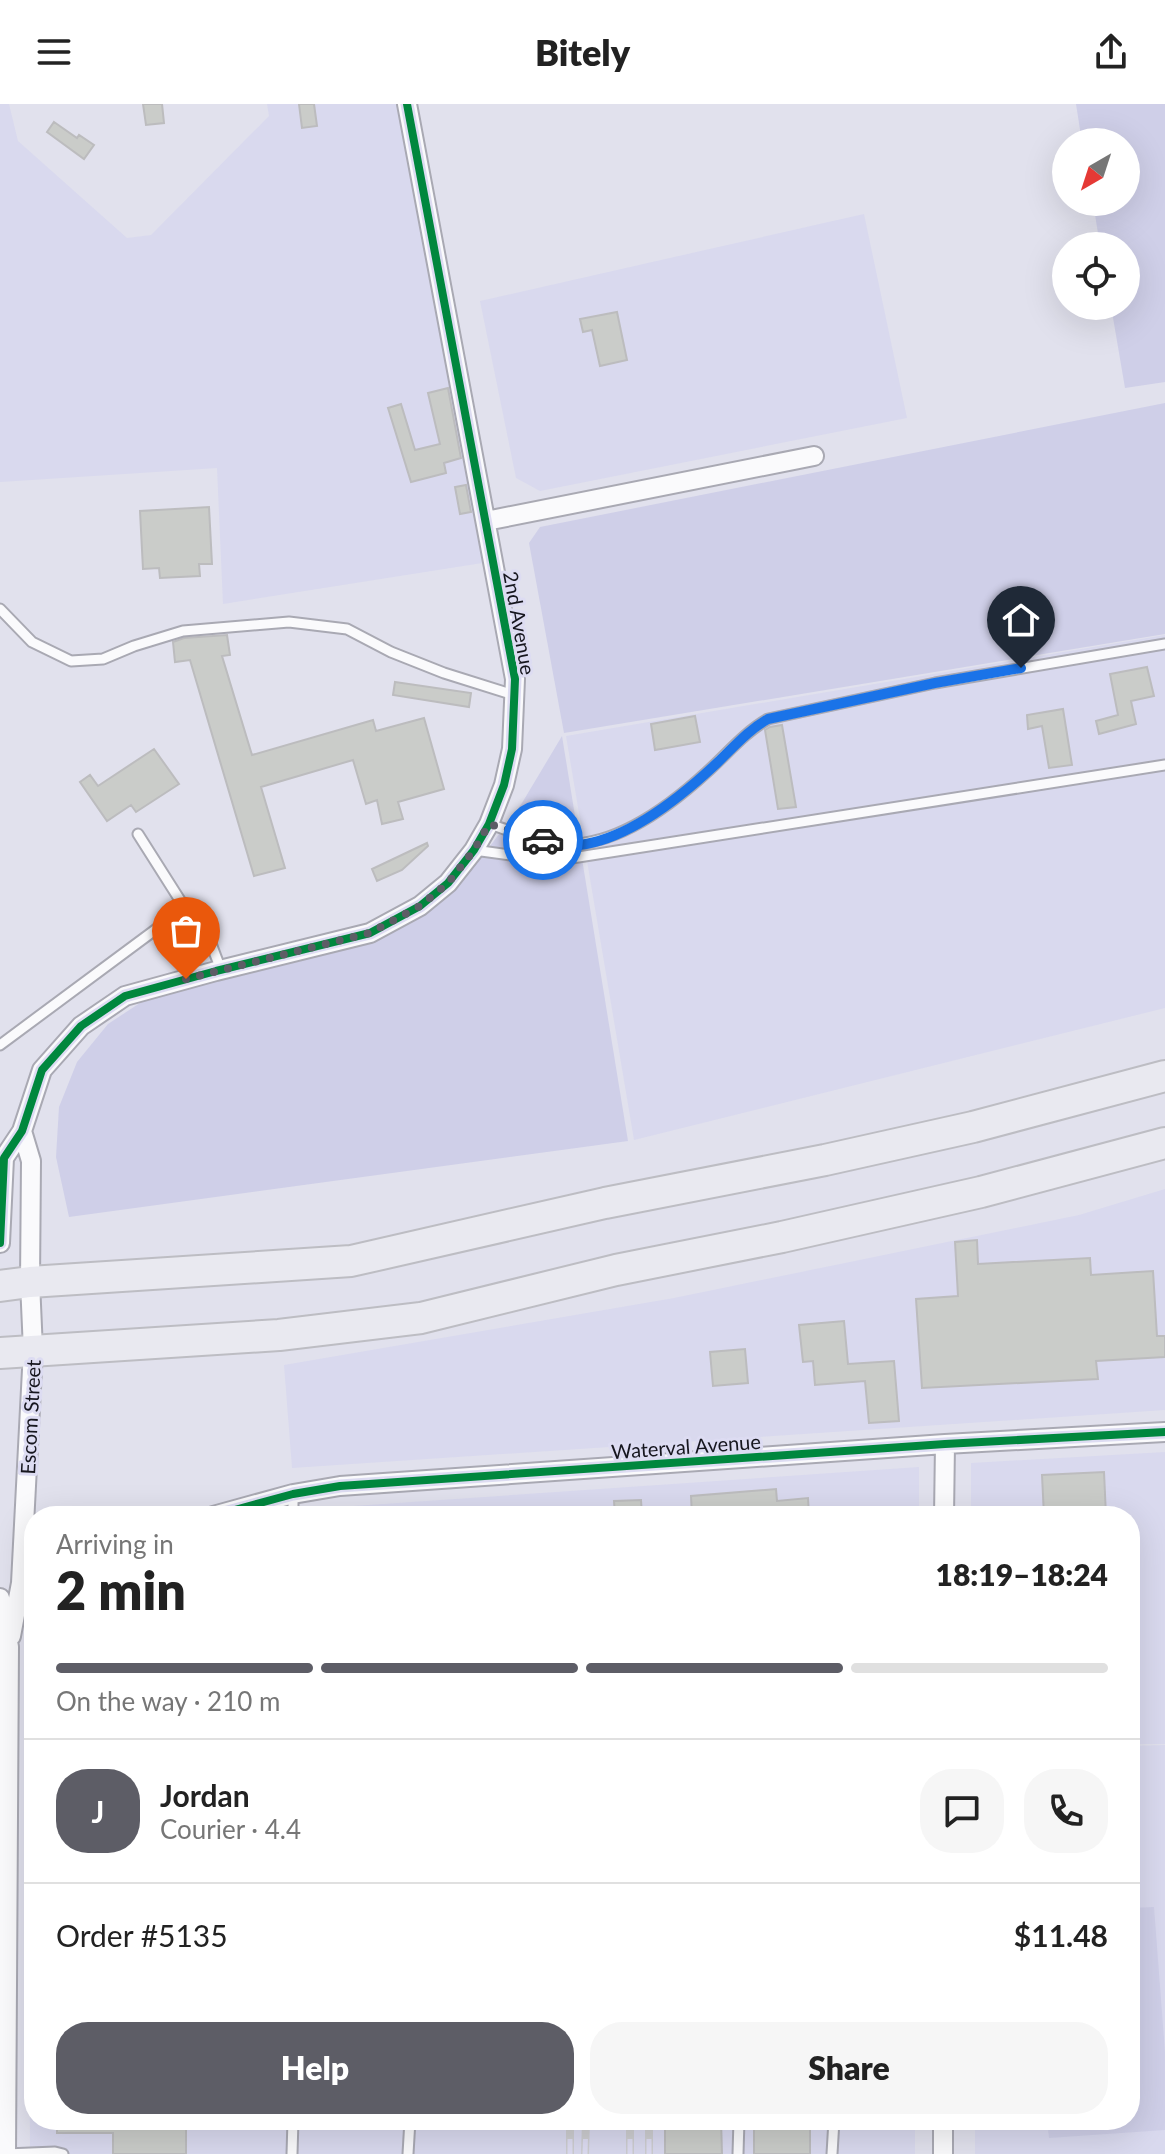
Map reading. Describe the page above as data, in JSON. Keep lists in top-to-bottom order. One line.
{"streets":{"street":["2nd Avenue","Escom Street","Waterval Avenue"]},"north":"bottom left","page":{"header":"Bitely","heading":["2 min","Arriving in","18:19–18:24"],"panel":["Jordan","Courier · 4.4","Order #5135","$11.48"],"bar":"On the way · 210 m","round":"J","buttons":["Help","Share"]}}
